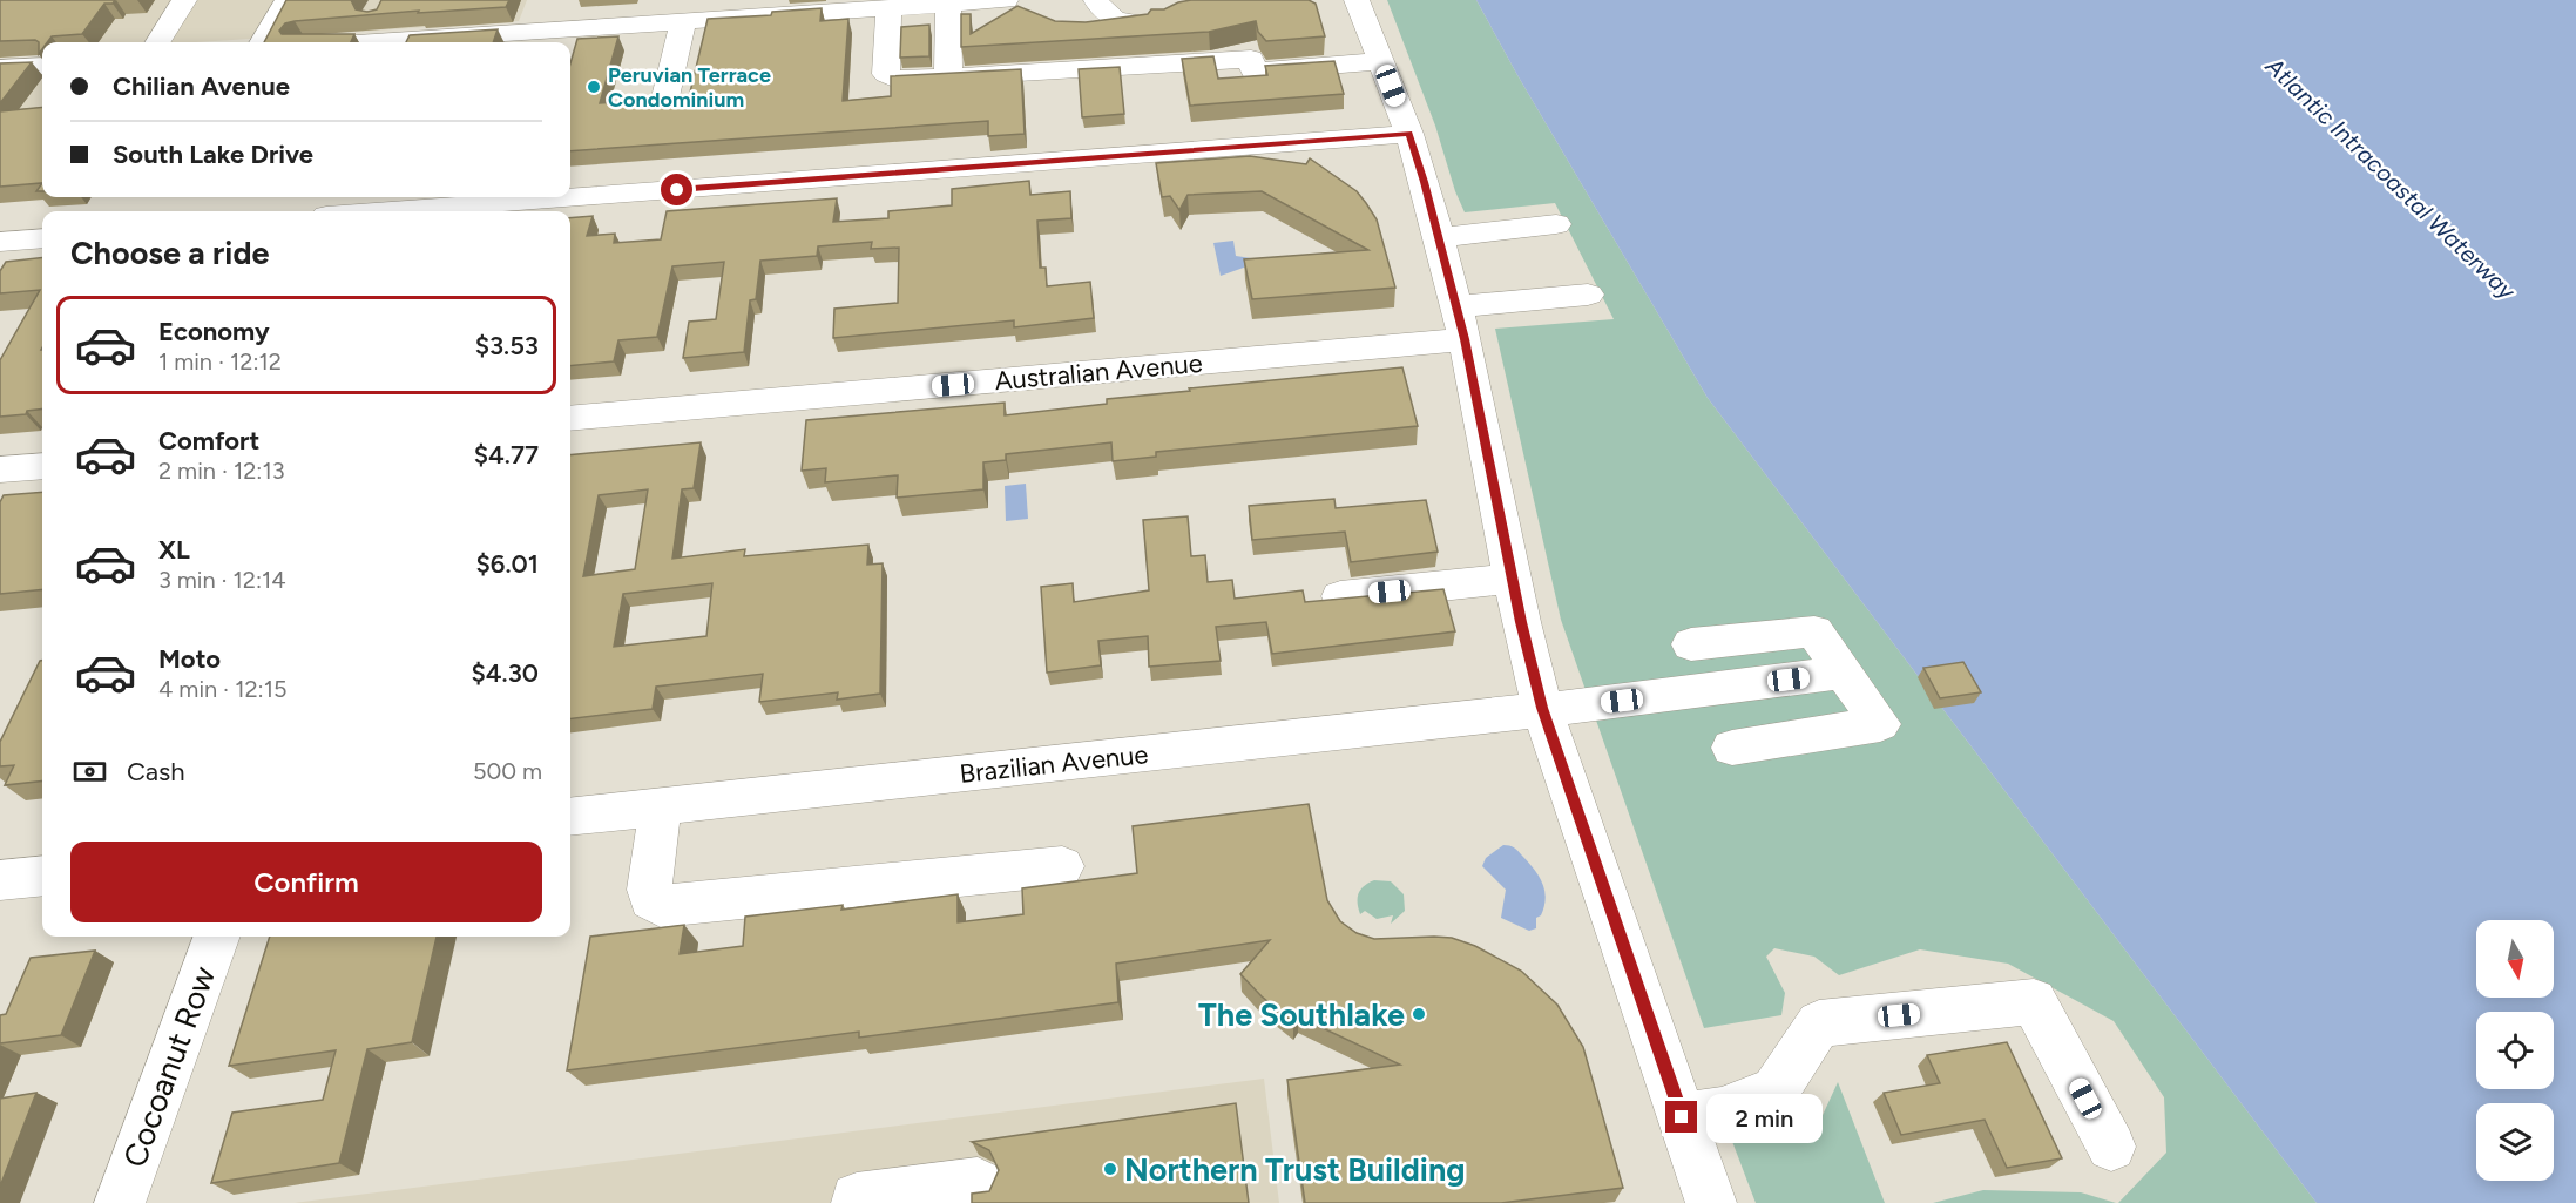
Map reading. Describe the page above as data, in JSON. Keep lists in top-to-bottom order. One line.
{"streets":{"street":["Australian Avenue","Brazilian Avenue","Cocoanut Row"]},"water":["Atlantic Intracoastal Waterway"],"places":["Peruvian Terrace Condominium","The Southlake","Northern Trust Building"],"north":"bottom","page":{"banner":["Chilian Avenue","South Lake Drive"],"heading":"Choose a ride","list":[{"name":"Economy","note":"1 min · 12:12","value":"$3.53"},{"name":"Comfort","note":"2 min · 12:13","value":"$4.77"},{"name":"XL","note":"3 min · 12:14","value":"$6.01"},{"name":"Moto","note":"4 min · 12:15","value":"$4.30"}],"pay":["Cash","500 m"],"buttons":"Confirm","bubble":"2 min"}}
